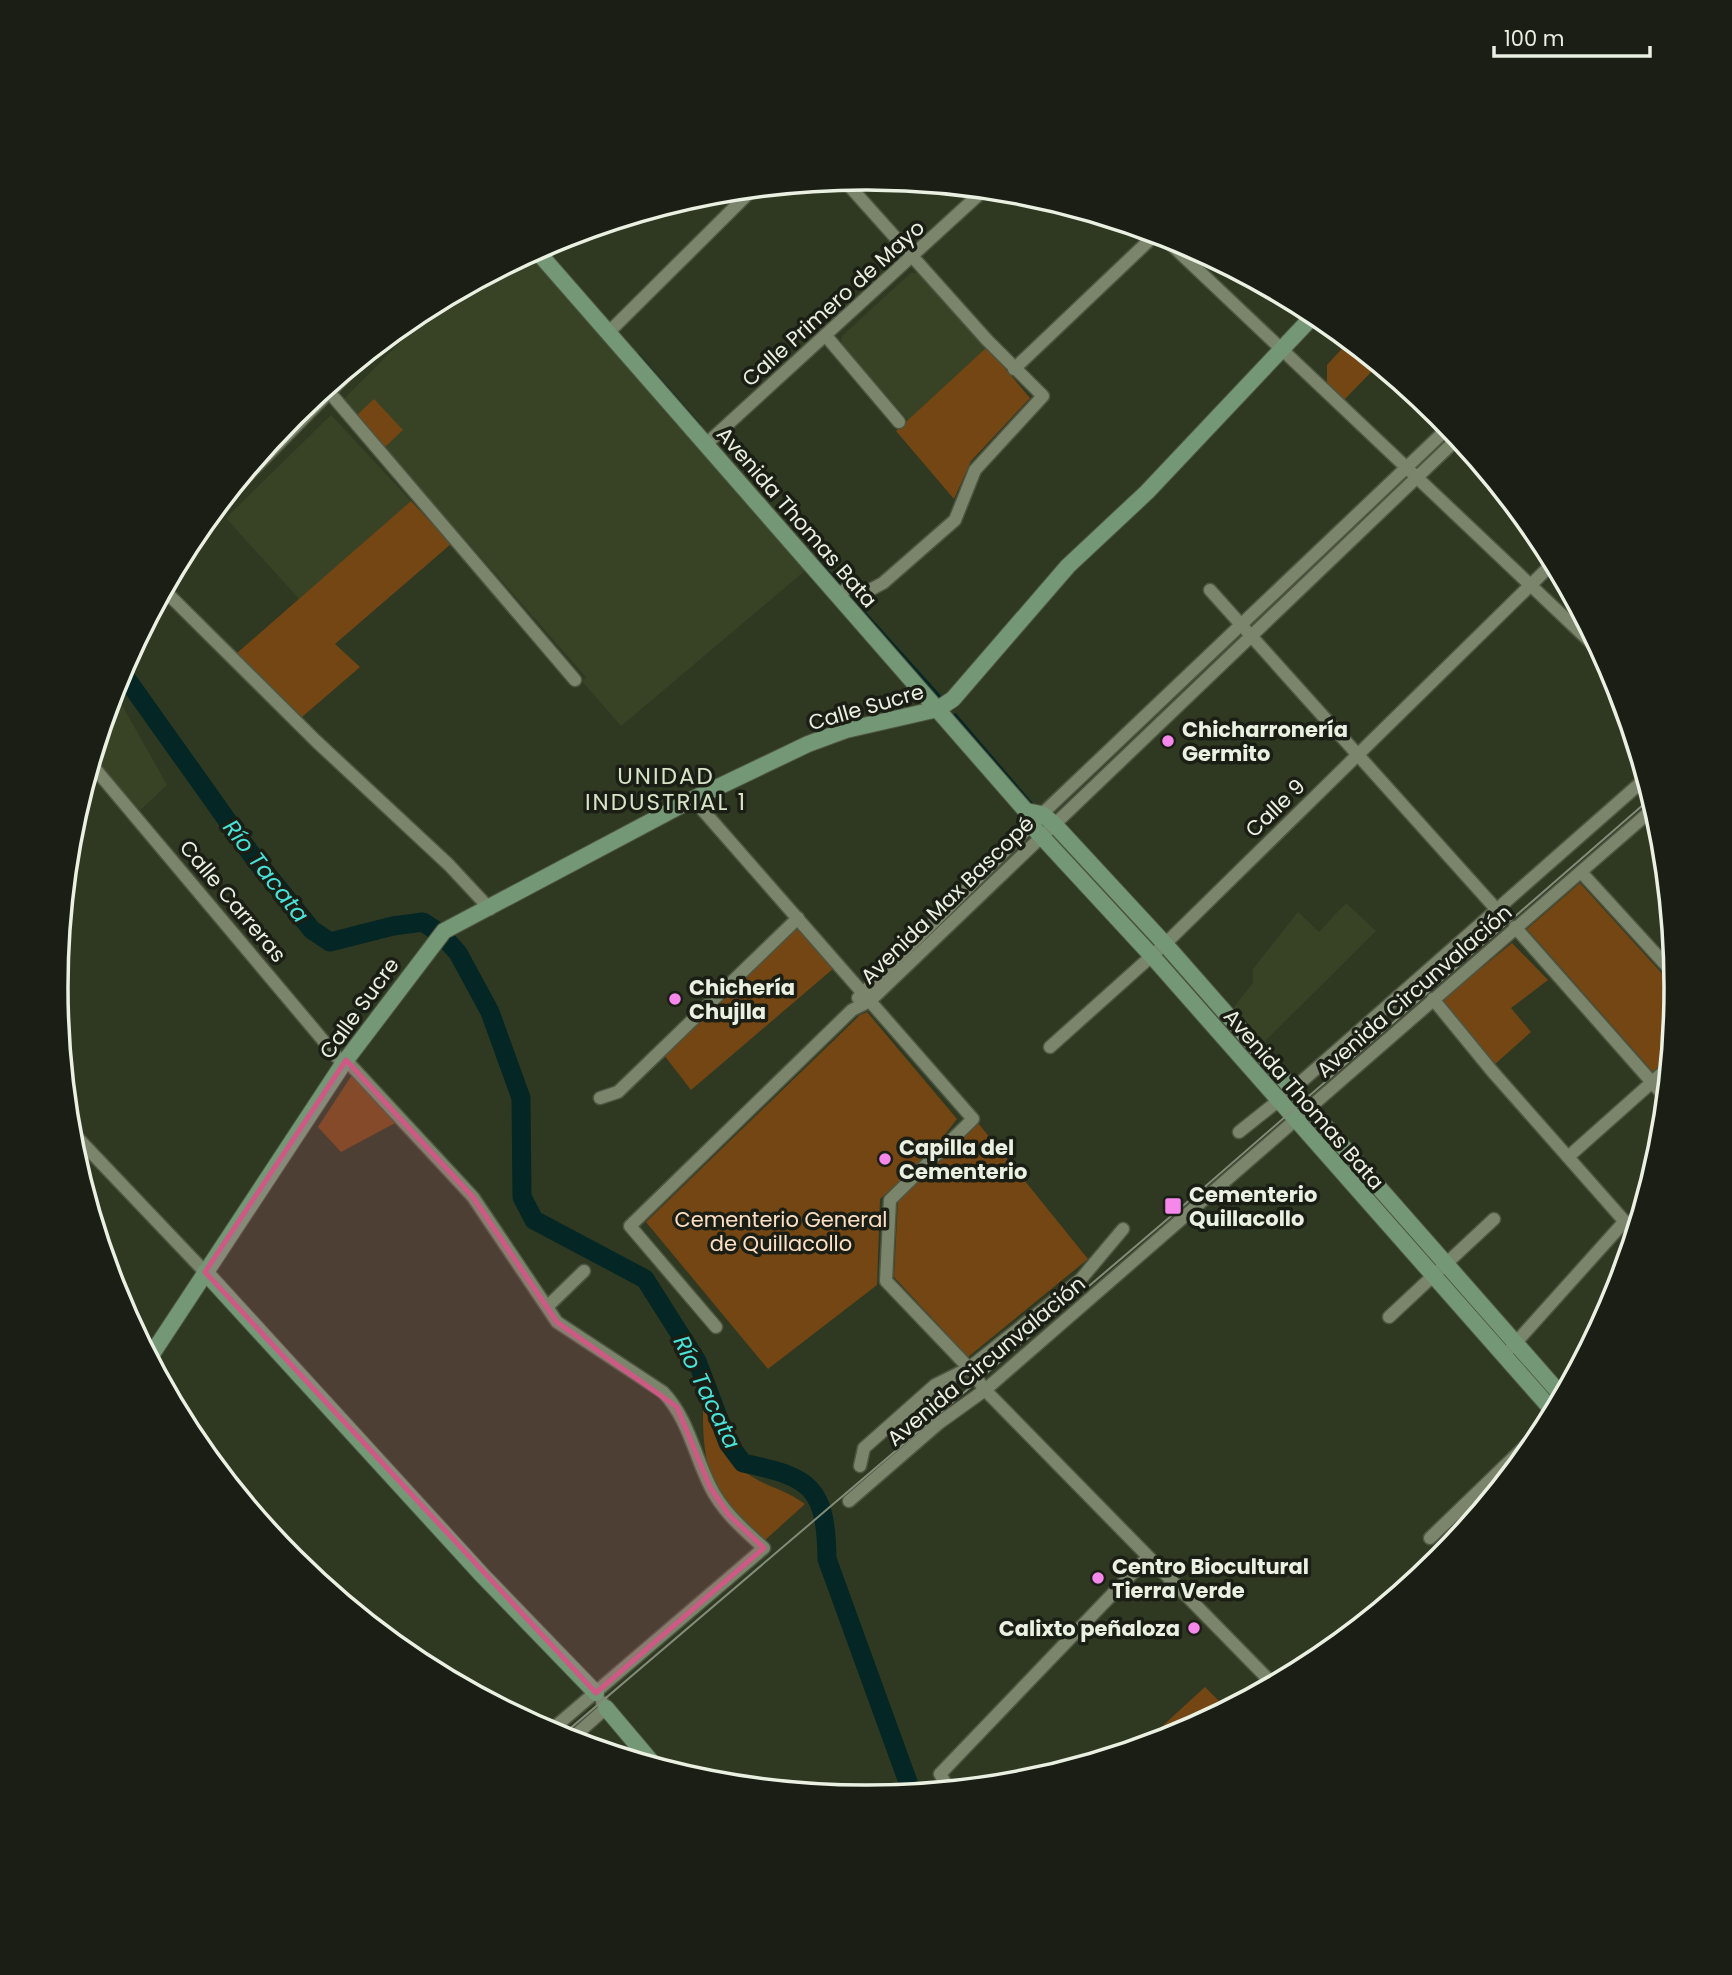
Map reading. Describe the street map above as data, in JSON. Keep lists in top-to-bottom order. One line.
{"streets":{"main road":["Avenida Thomas Bata","Calle Sucre"],"street":["Calle Primero de Mayo","Calle 9","Avenida Max Bascopé","Calle Carreras","Avenida Circunvalación"]},"crossings":[["Calle Primero de Mayo","Avenida Thomas Bata"],["Avenida Thomas Bata","Calle Sucre"],["Avenida Thomas Bata","Calle 9"],["Avenida Thomas Bata","Avenida Max Bascopé"],["Avenida Thomas Bata","Avenida Circunvalación"],["Calle Sucre","Calle Carreras"]],"districts":["UNIDAD INDUSTRIAL 1"],"water":["Río Tacata"],"parks":["Cementerio General de Quillacollo"],"places":{"other":["Chicharronería Germito","Chichería Chujlla","Capilla del Cementerio","Centro Biocultural Tierra Verde","Calixto peñaloza"],"transit":["Cementerio Quillacollo"]},"scale_bar":"100 m"}
